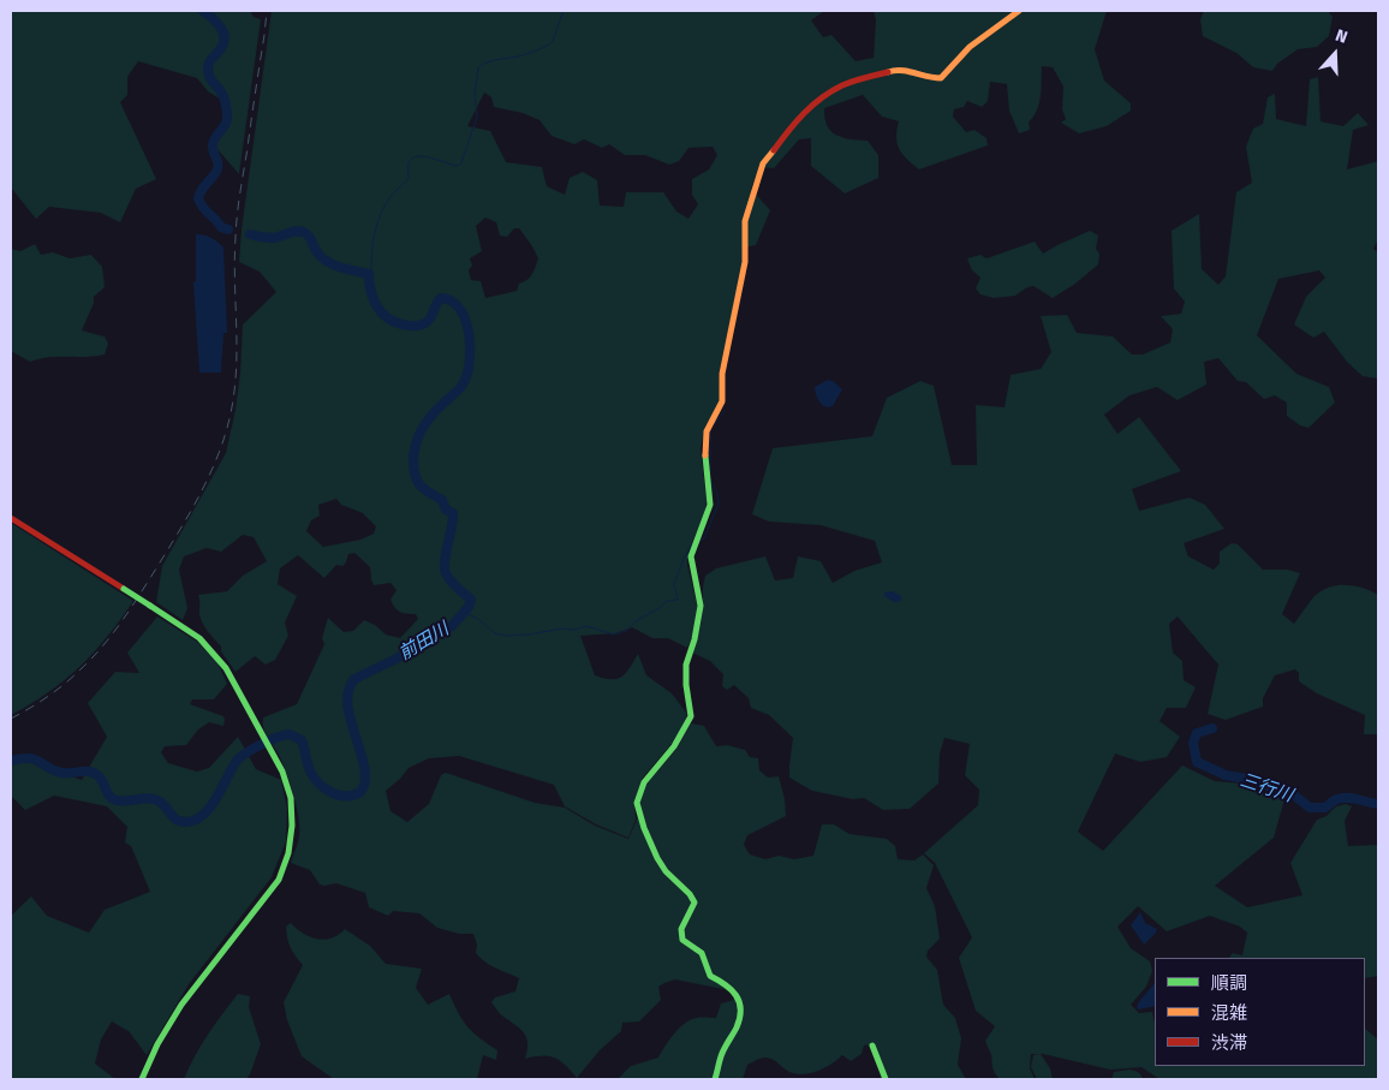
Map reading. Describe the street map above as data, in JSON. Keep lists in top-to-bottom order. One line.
{"water":["前田川","三行川"],"legend":["順調","混雑","渋滞"],"north":"top"}
